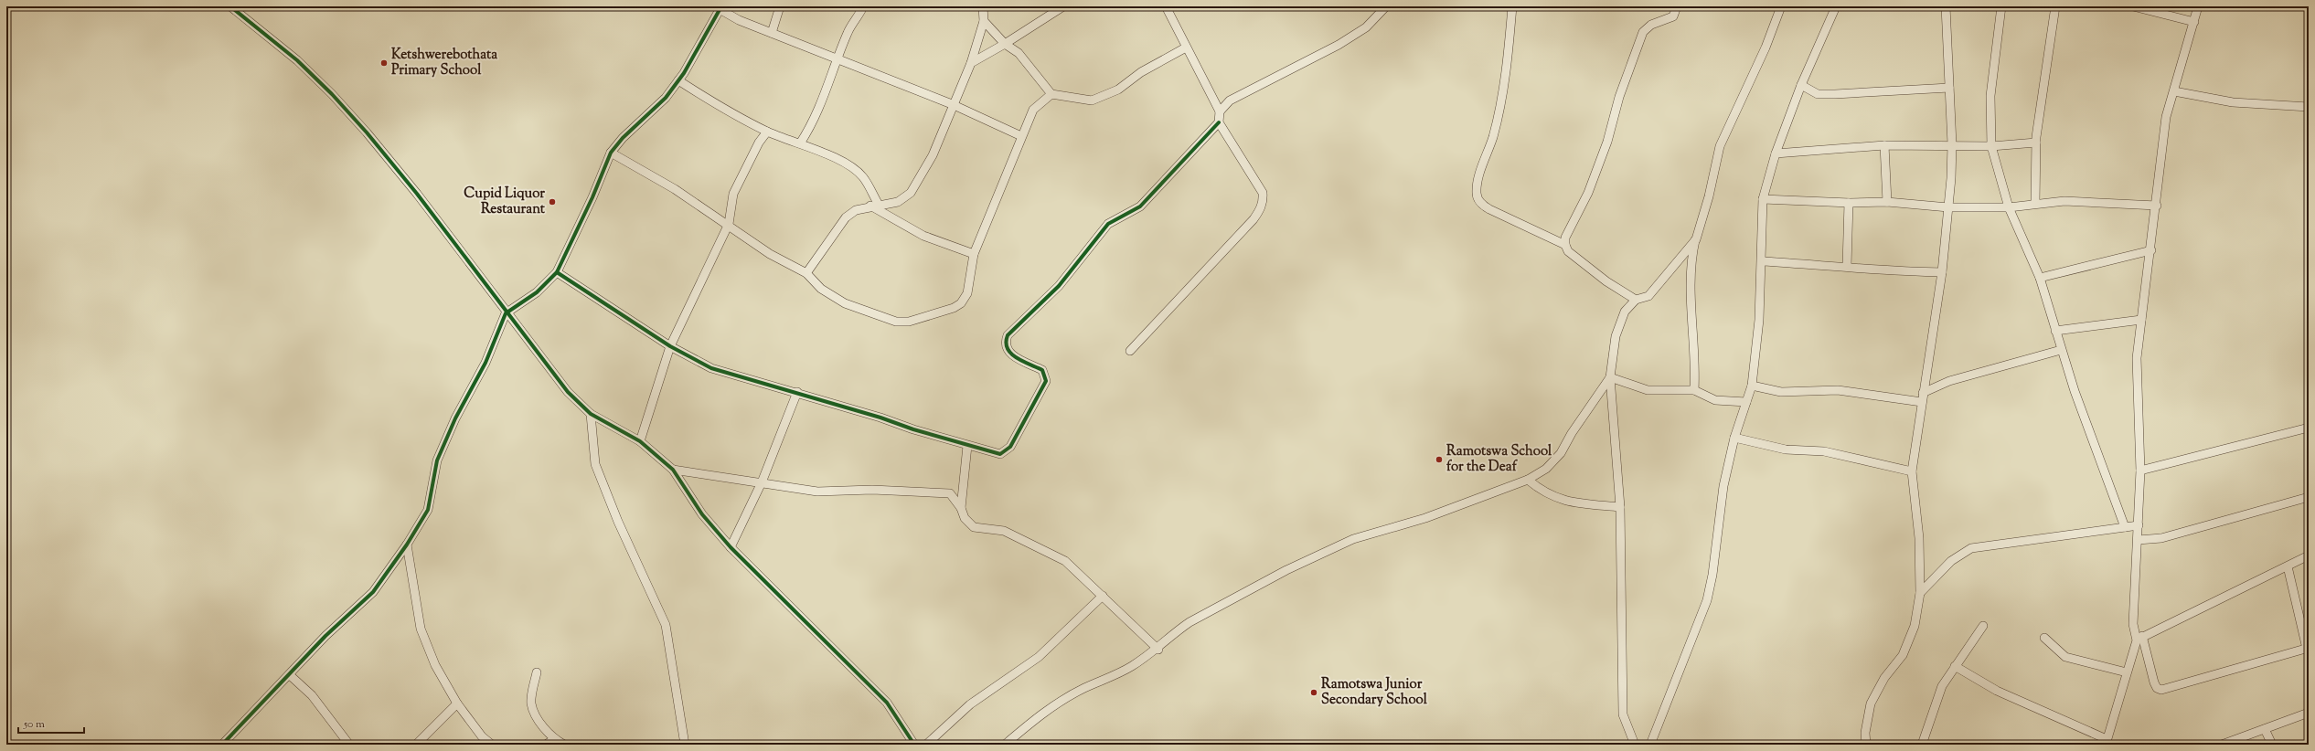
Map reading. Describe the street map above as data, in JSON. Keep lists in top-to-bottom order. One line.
{"places":["Ketshwerebothata Primary School","Cupid Liquor Restaurant","Ramotswa School for the Deaf","Ramotswa Junior Secondary School"],"scale_bar":"50 m"}
